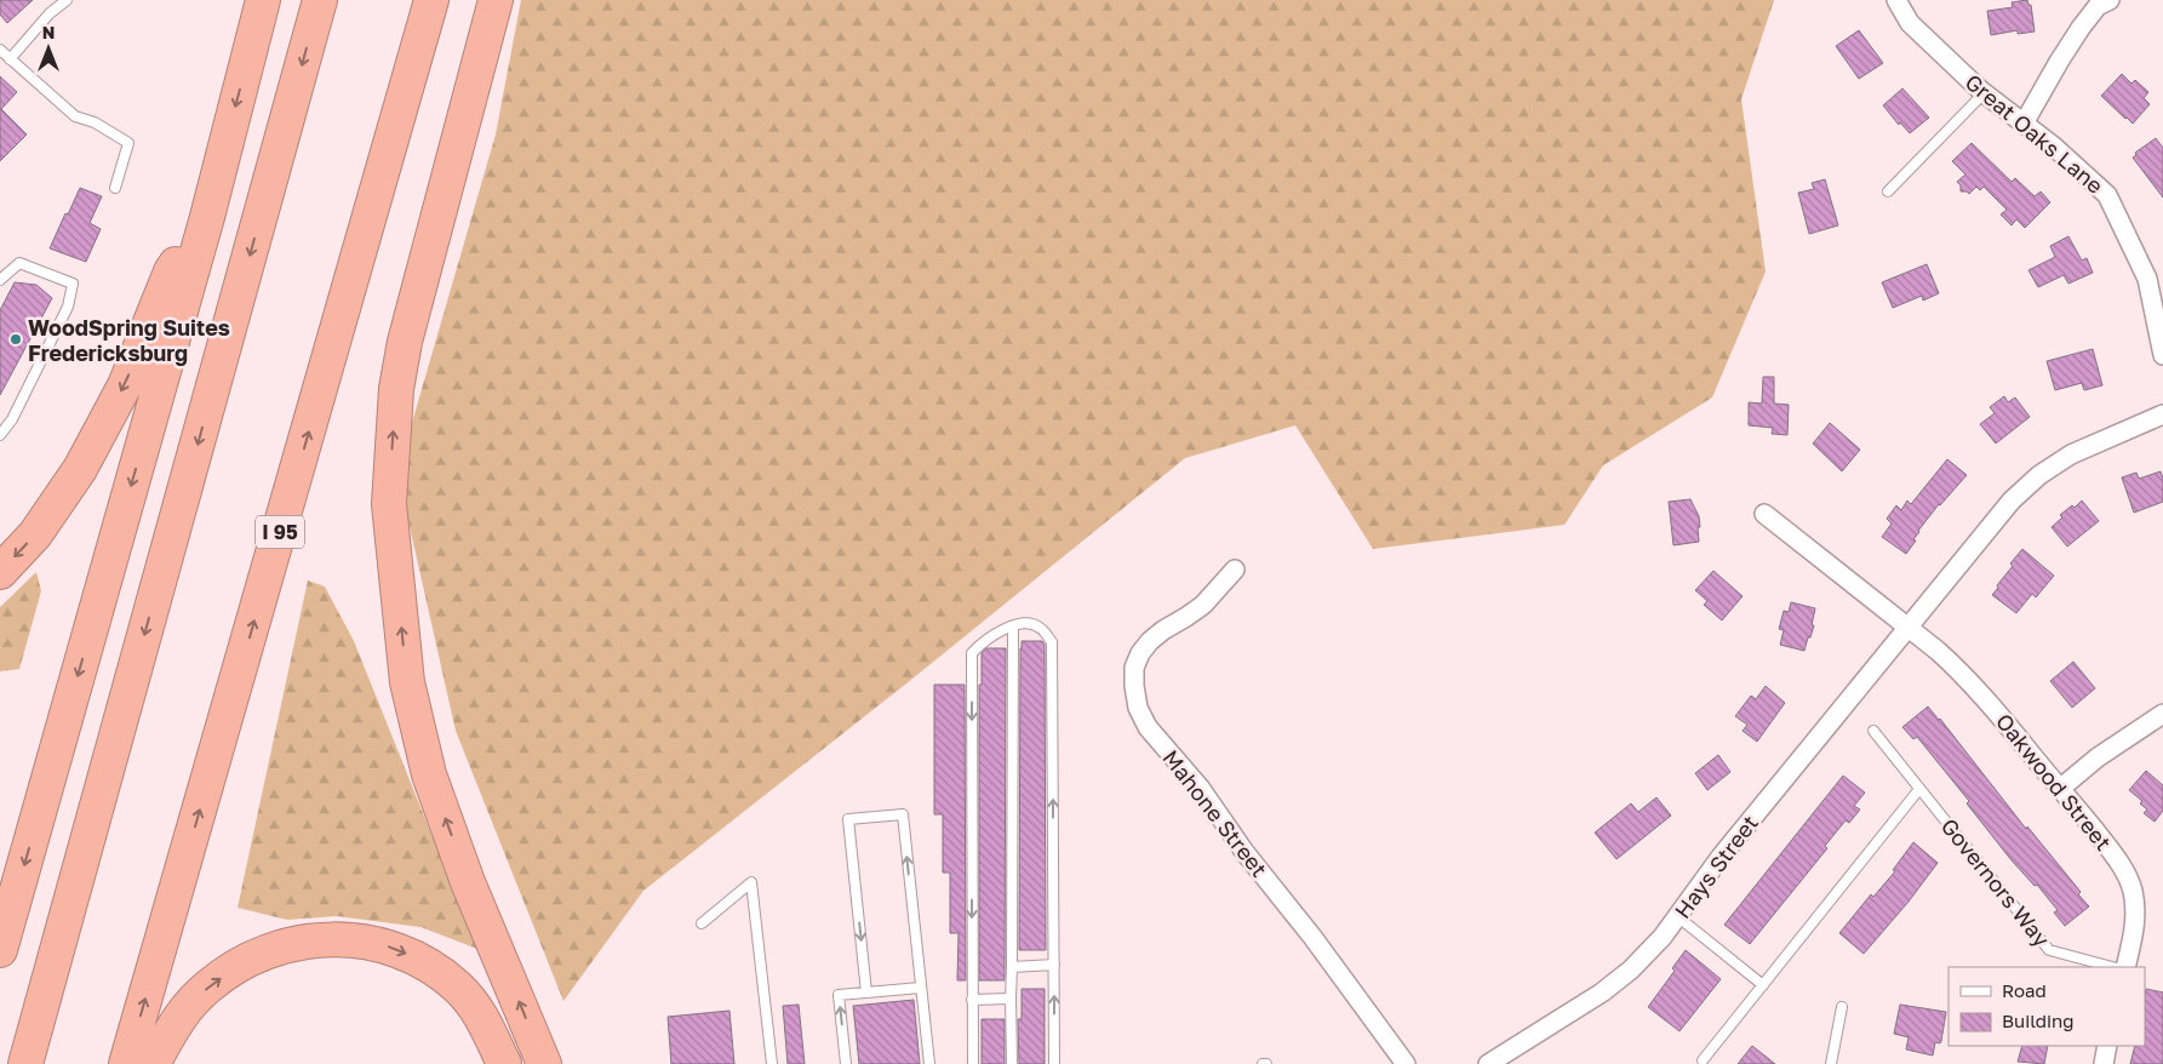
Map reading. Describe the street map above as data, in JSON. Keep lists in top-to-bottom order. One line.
{"streets":{"highway":["I 95"],"street":["Great Oaks Lane","Oakwood Street","Mahone Street","Hays Street"],"lane":["Governors Way"]},"crossings":[["Oakwood Street","Hays Street"]],"places":["WoodSpring Suites Fredericksburg"],"legend":["Road","Building"],"north":"top"}
